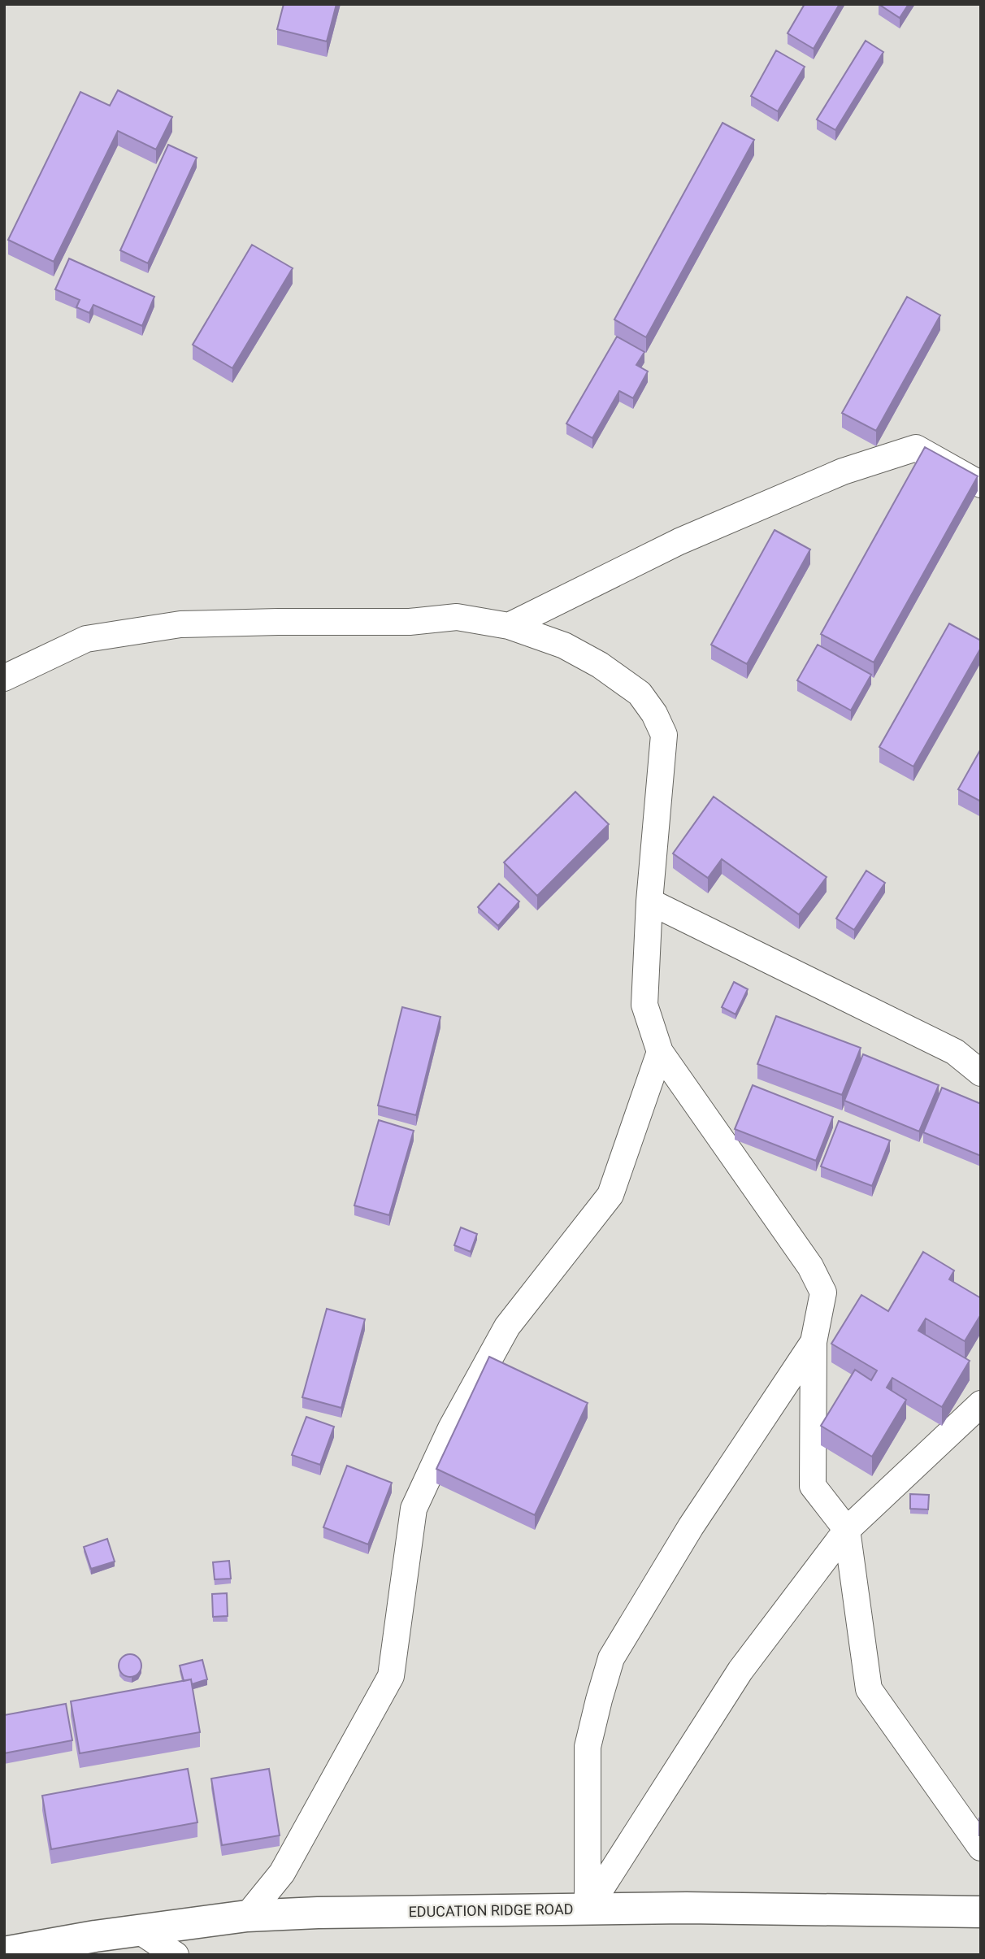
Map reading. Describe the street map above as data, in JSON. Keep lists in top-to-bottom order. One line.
{"streets":{"main road":["EDUCATION RIDGE ROAD"]}}
